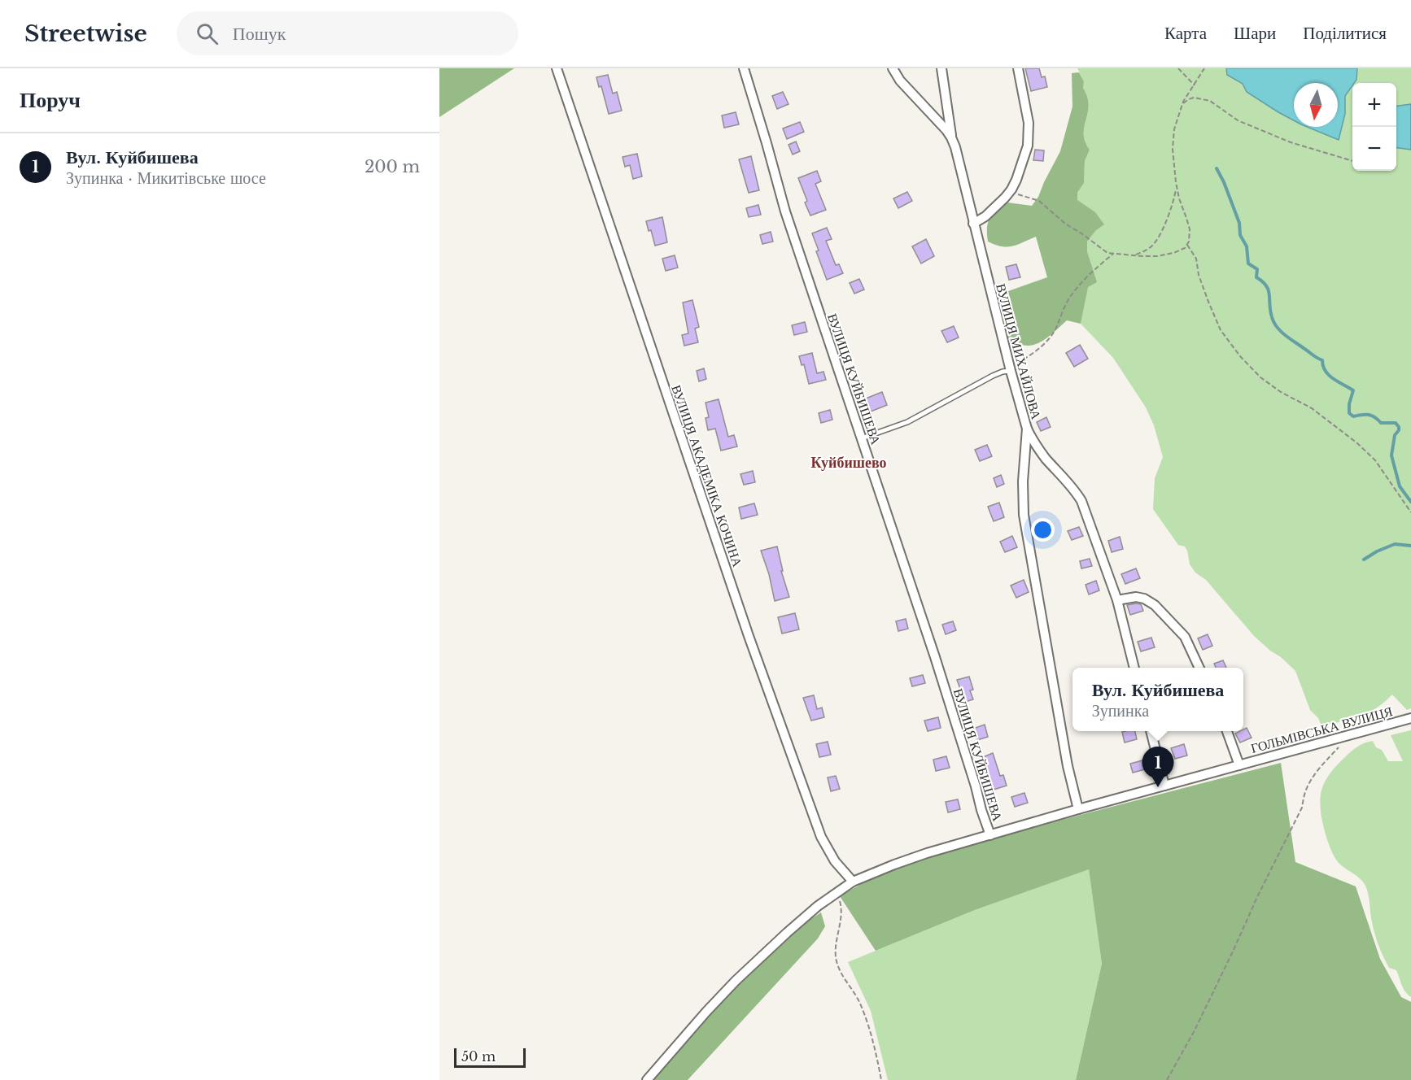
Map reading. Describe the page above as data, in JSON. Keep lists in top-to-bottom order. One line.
{"streets":{"street":["ВУЛИЦЯ МИХАЙЛОВА","ВУЛИЦЯ КУЙБИШЕВА","ВУЛИЦЯ АКАДЕМІКА КОЧИНА","ГОЛЬМІВСЬКА ВУЛИЦЯ"]},"crossings":[["ВУЛИЦЯ МИХАЙЛОВА","ГОЛЬМІВСЬКА ВУЛИЦЯ"],["ВУЛИЦЯ КУЙБИШЕВА","ГОЛЬМІВСЬКА ВУЛИЦЯ"],["ВУЛИЦЯ АКАДЕМІКА КОЧИНА","ГОЛЬМІВСЬКА ВУЛИЦЯ"]],"districts":["Куйбишево"],"scale_bar":"50 m","north":"bottom","page":{"header":"Streetwise","search":"Пошук","nav":["Карта","Шари","Поділитися"],"heading":"Поруч","map_buttons":["+","−"],"list":[{"mark":"1","name":"Вул. Куйбишева","note":"Зупинка · Микитівське шосе","value":"200 m"}],"popup":["Вул. Куйбишева","Зупинка"],"pins":"1","scale":"50 m"}}
